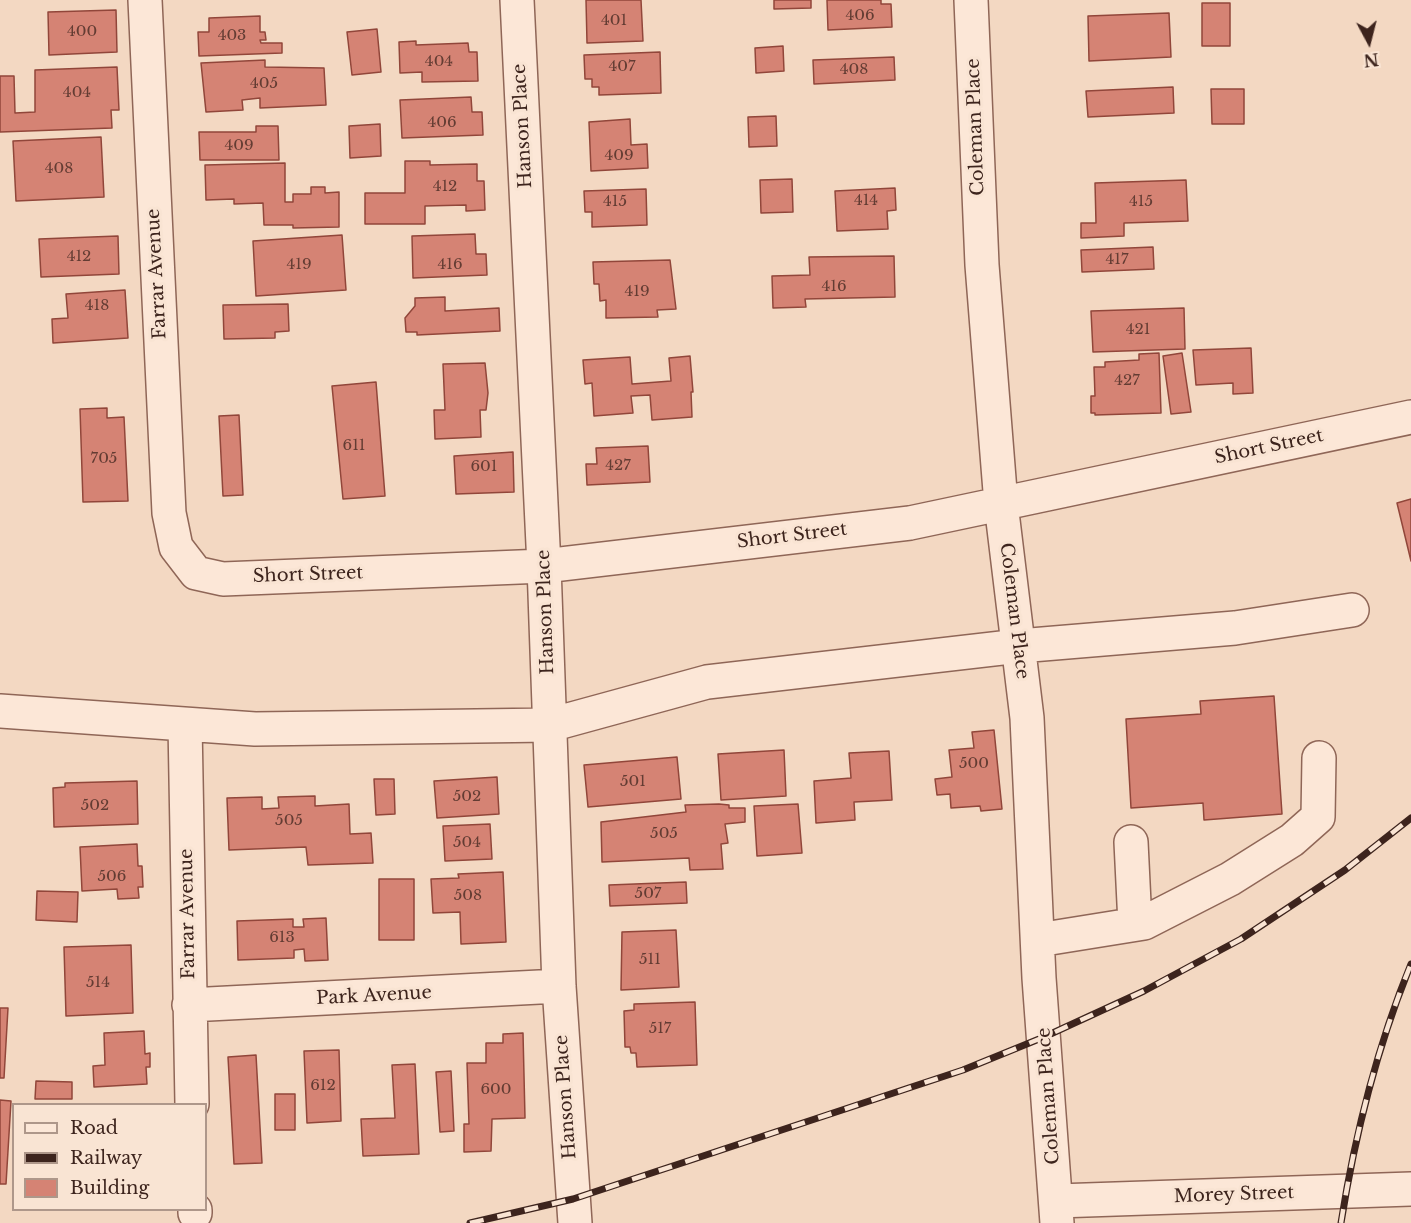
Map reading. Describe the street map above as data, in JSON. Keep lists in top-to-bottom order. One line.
{"streets":{"street":["Hanson Place","Coleman Place","Farrar Avenue","Short Street","Park Avenue","Morey Street"]},"crossings":[["Hanson Place","Short Street"],["Hanson Place","Park Avenue"],["Coleman Place","Short Street"],["Coleman Place","Morey Street"],["Farrar Avenue","Short Street"],["Farrar Avenue","Park Avenue"]],"house_numbers":["406","401","400","403","404","407","408","405","404","406","409","409","408","412","414","415","415","412","417","419","416","416","419","418","421","427","611","705","427","601","500","501","502","502","505","505","504","506","507","508","613","511","514","517","612","600"],"legend":["Road","Railway","Building"],"north":"bottom"}
